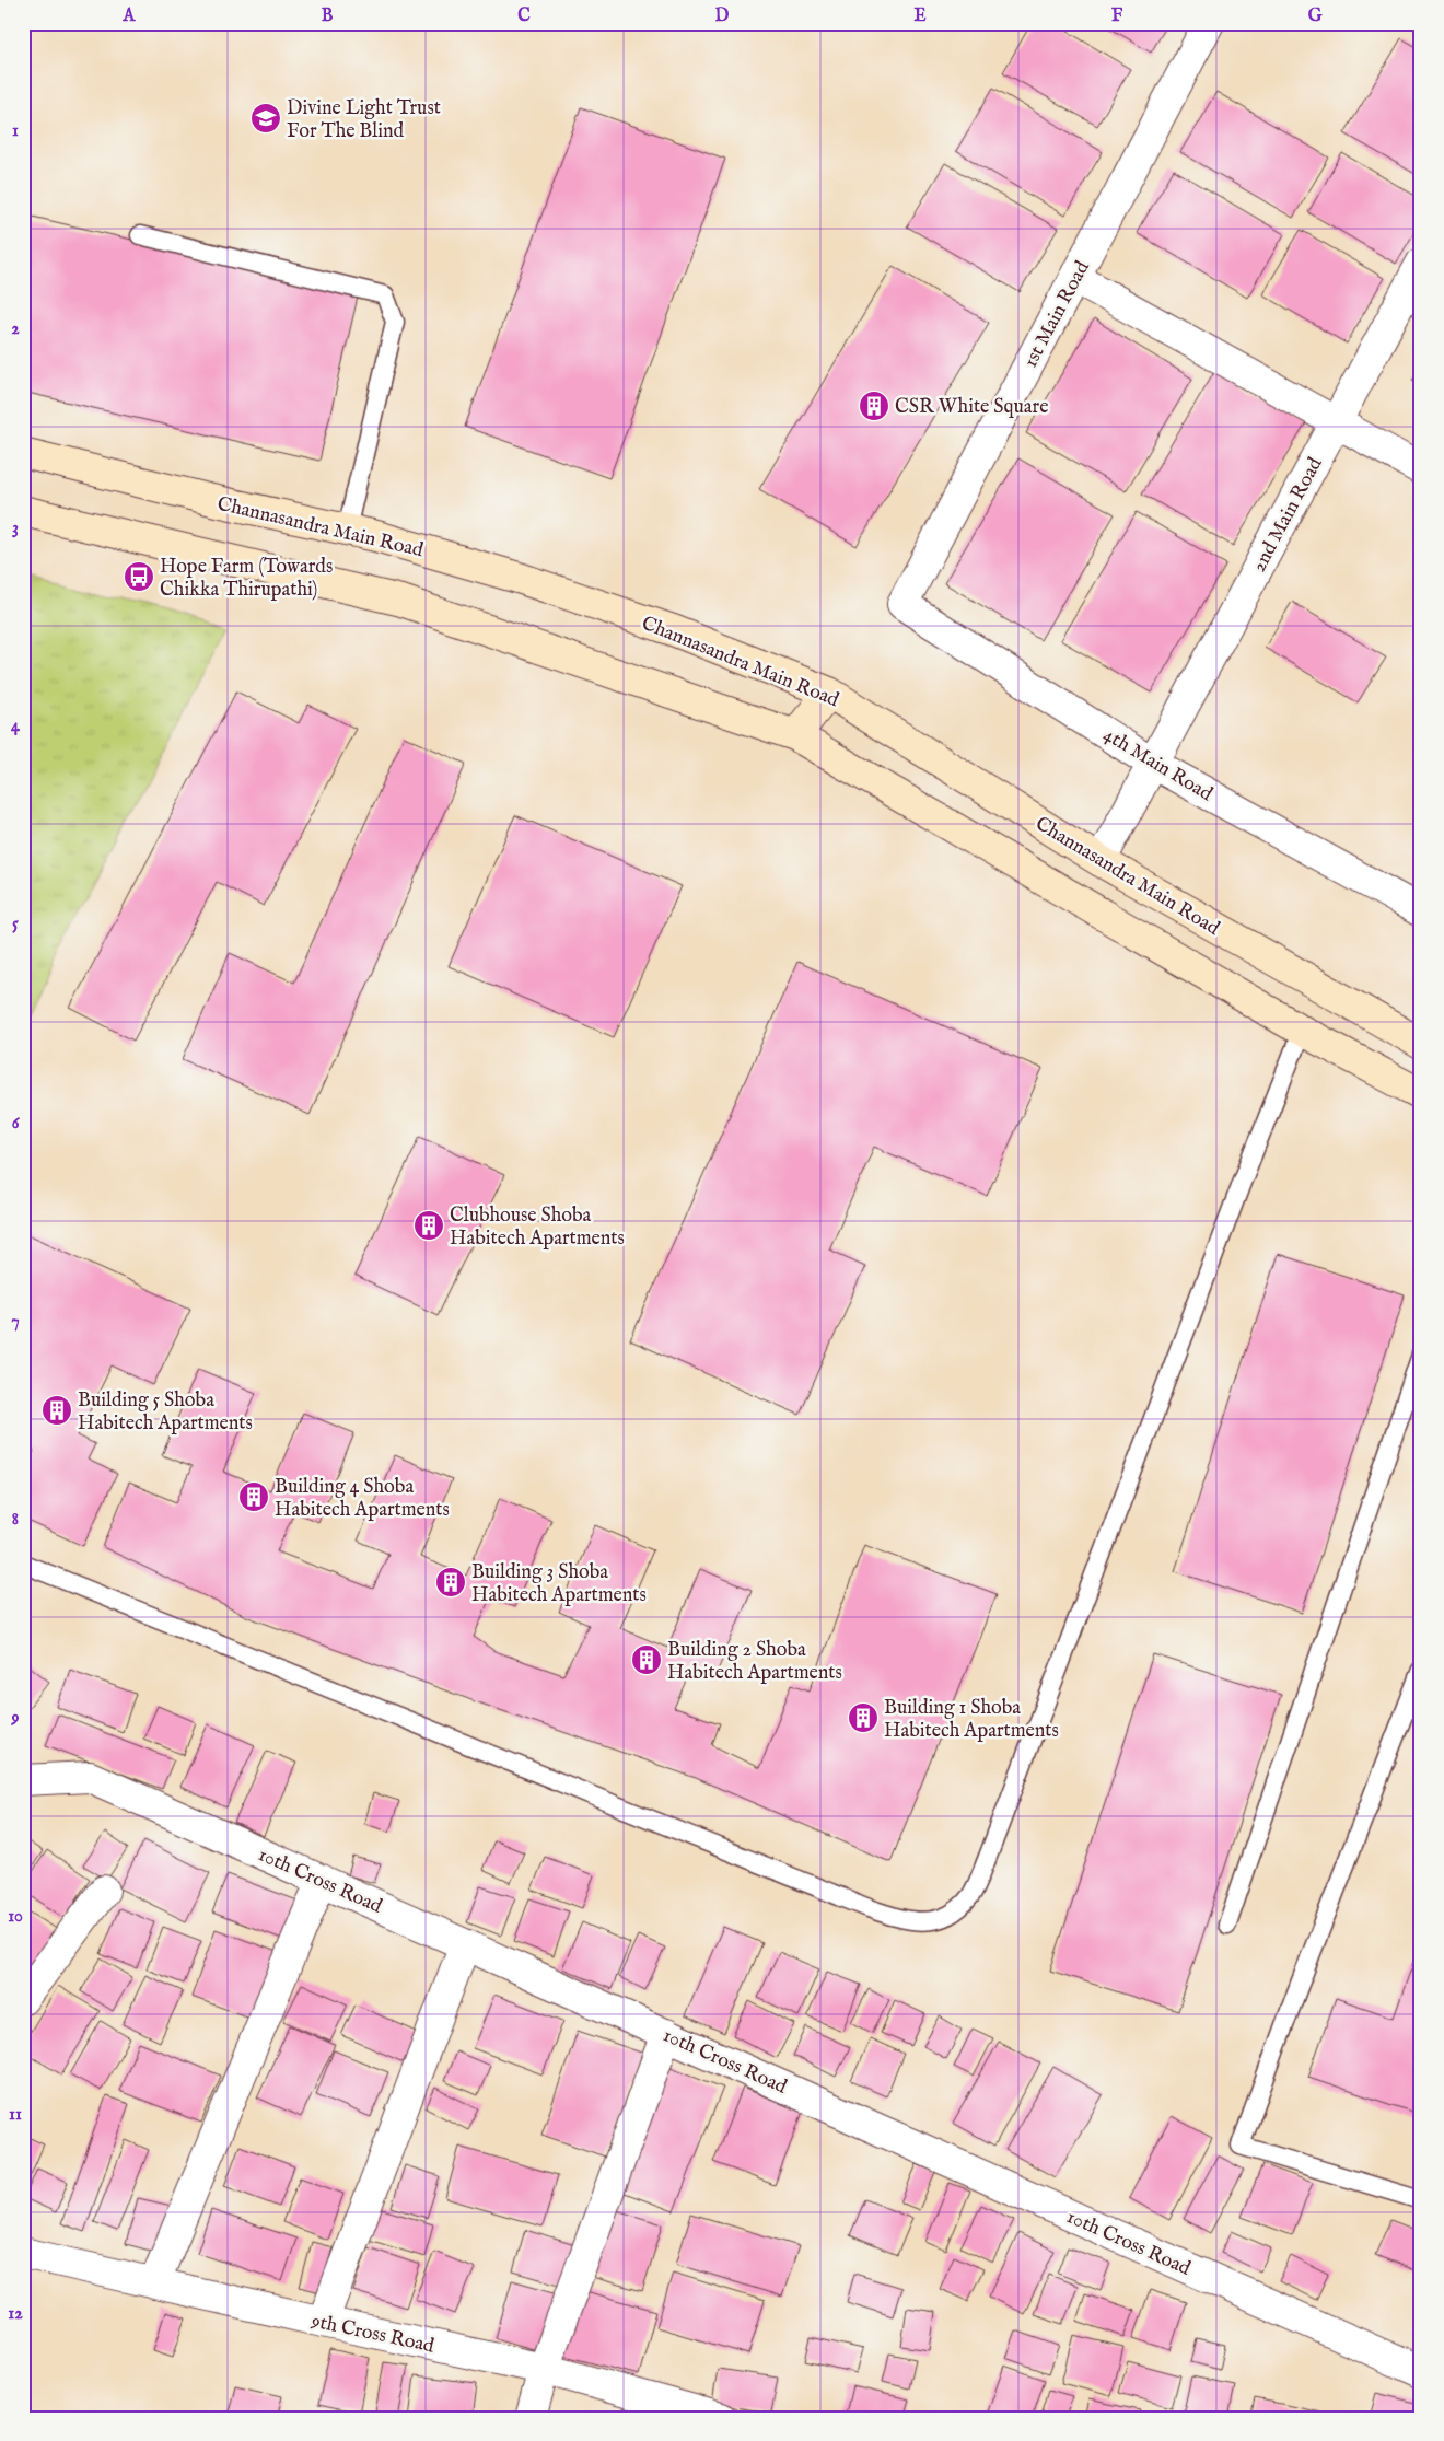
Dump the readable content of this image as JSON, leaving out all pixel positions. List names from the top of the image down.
{
  "streets": {
    "main road": ["Channasandra Main Road"],
    "street": [
      "1st Main Road",
      "2nd Main Road",
      "4th Main Road",
      "10th Cross Road",
      "9th Cross Road"
    ]
  },
  "crossings": [
    ["1st Main Road", "4th Main Road"],
    ["2nd Main Road", "Channasandra Main Road"],
    ["2nd Main Road", "4th Main Road"]
  ],
  "places": {
    "school or university": ["Divine Light Trust For The Blind"],
    "building": [
      "CSR White Square",
      "Clubhouse Shoba Habitech Apartments",
      "Building 5 Shoba Habitech Apartments",
      "Building 4 Shoba Habitech Apartments",
      "Building 3 Shoba Habitech Apartments",
      "Building 2 Shoba Habitech Apartments",
      "Building 1 Shoba Habitech Apartments"
    ],
    "bus stop": ["Hope Farm (Towards Chikka Thirupathi)"]
  },
  "grid": {
    "columns": [
      "A",
      "B",
      "C",
      "D",
      "E",
      "F",
      "G"
    ],
    "rows": [
      "1",
      "2",
      "3",
      "4",
      "5",
      "6",
      "7",
      "8",
      "9",
      "10",
      "11",
      "12"
    ]
  }
}
